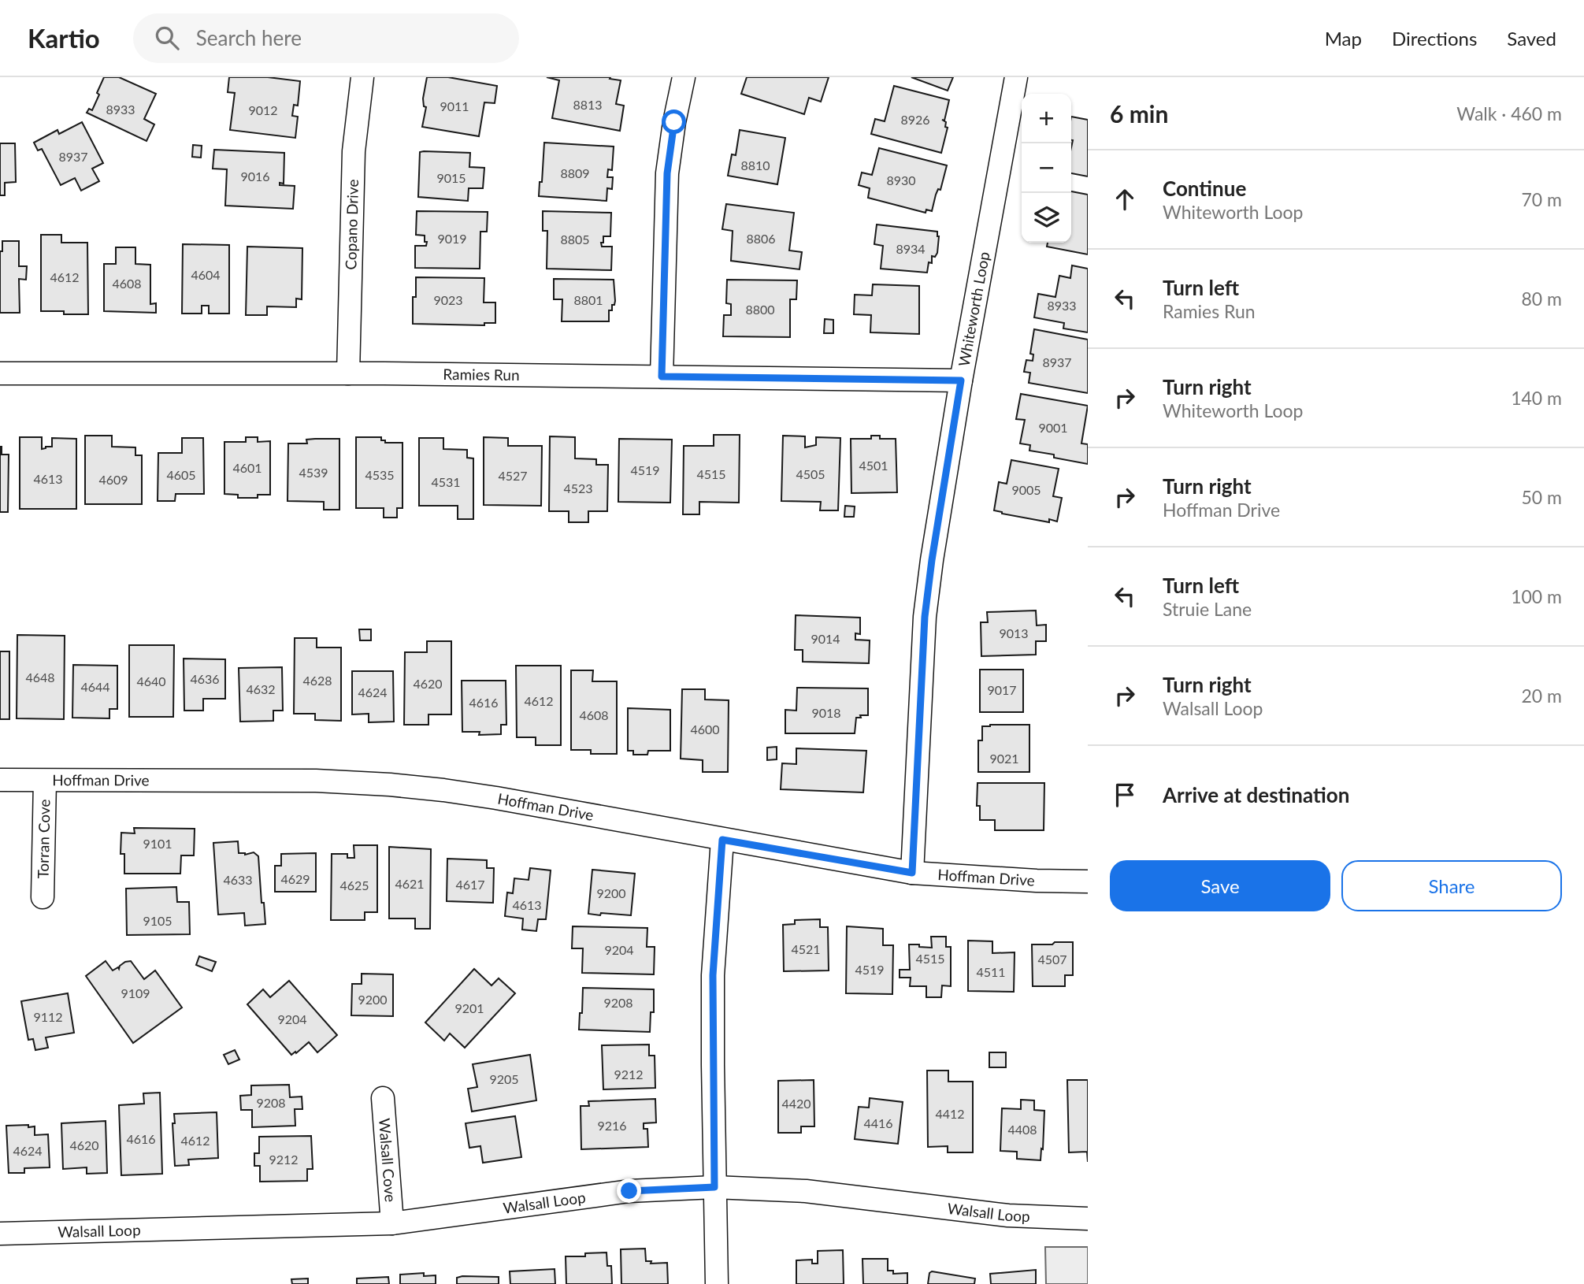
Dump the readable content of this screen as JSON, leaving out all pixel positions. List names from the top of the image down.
{
  "streets": {
    "street": [
      "Copano Drive",
      "Whiteworth Loop",
      "Ramies Run",
      "Hoffman Drive",
      "Torran Cove",
      "Walsall Cove",
      "Walsall Loop"
    ]
  },
  "crossings": [
    ["Copano Drive", "Ramies Run"],
    ["Whiteworth Loop", "Ramies Run"],
    ["Whiteworth Loop", "Hoffman Drive"],
    ["Hoffman Drive", "Torran Cove"],
    ["Walsall Cove", "Walsall Loop"]
  ],
  "house_numbers": [
    "8813",
    "9011",
    "8933",
    "9012",
    "8926",
    "8937",
    "8810",
    "8809",
    "9016",
    "9015",
    "8930",
    "9019",
    "8806",
    "8805",
    "8934",
    "4604",
    "4612",
    "4608",
    "9023",
    "8801",
    "8933",
    "8800",
    "8937",
    "9001",
    "4501",
    "4601",
    "4519",
    "4539",
    "4515",
    "4505",
    "4605",
    "4535",
    "4527",
    "4613",
    "4609",
    "4531",
    "4523",
    "9005",
    "9013",
    "9014",
    "4648",
    "4636",
    "4628",
    "4640",
    "4620",
    "4644",
    "4632",
    "9017",
    "4624",
    "4612",
    "4616",
    "9018",
    "4608",
    "4600",
    "9021",
    "9101",
    "4629",
    "4633",
    "4621",
    "4617",
    "4625",
    "9200",
    "4613",
    "9105",
    "4521",
    "9204",
    "4515",
    "4507",
    "4519",
    "4511",
    "9109",
    "9200",
    "9208",
    "9201",
    "9112",
    "9204",
    "9212",
    "9205",
    "9208",
    "4420",
    "4412",
    "4416",
    "9216",
    "4408",
    "4616",
    "4612",
    "4620",
    "4624",
    "9212"
  ],
  "page": {
    "header": "Kartio",
    "search": "Search here",
    "nav": ["Map", "Directions", "Saved"],
    "heading": ["6 min", "Walk · 460 m"],
    "map_buttons": ["+", "−"],
    "list": [
      ["Continue", "Whiteworth Loop", "70 m"],
      ["Turn left", "Ramies Run", "80 m"],
      ["Turn right", "Whiteworth Loop", "140 m"],
      ["Turn right", "Hoffman Drive", "50 m"],
      ["Turn left", "Struie Lane", "100 m"],
      ["Turn right", "Walsall Loop", "20 m"],
      "Arrive at destination"
    ],
    "buttons": ["Save", "Share"]
  }
}
